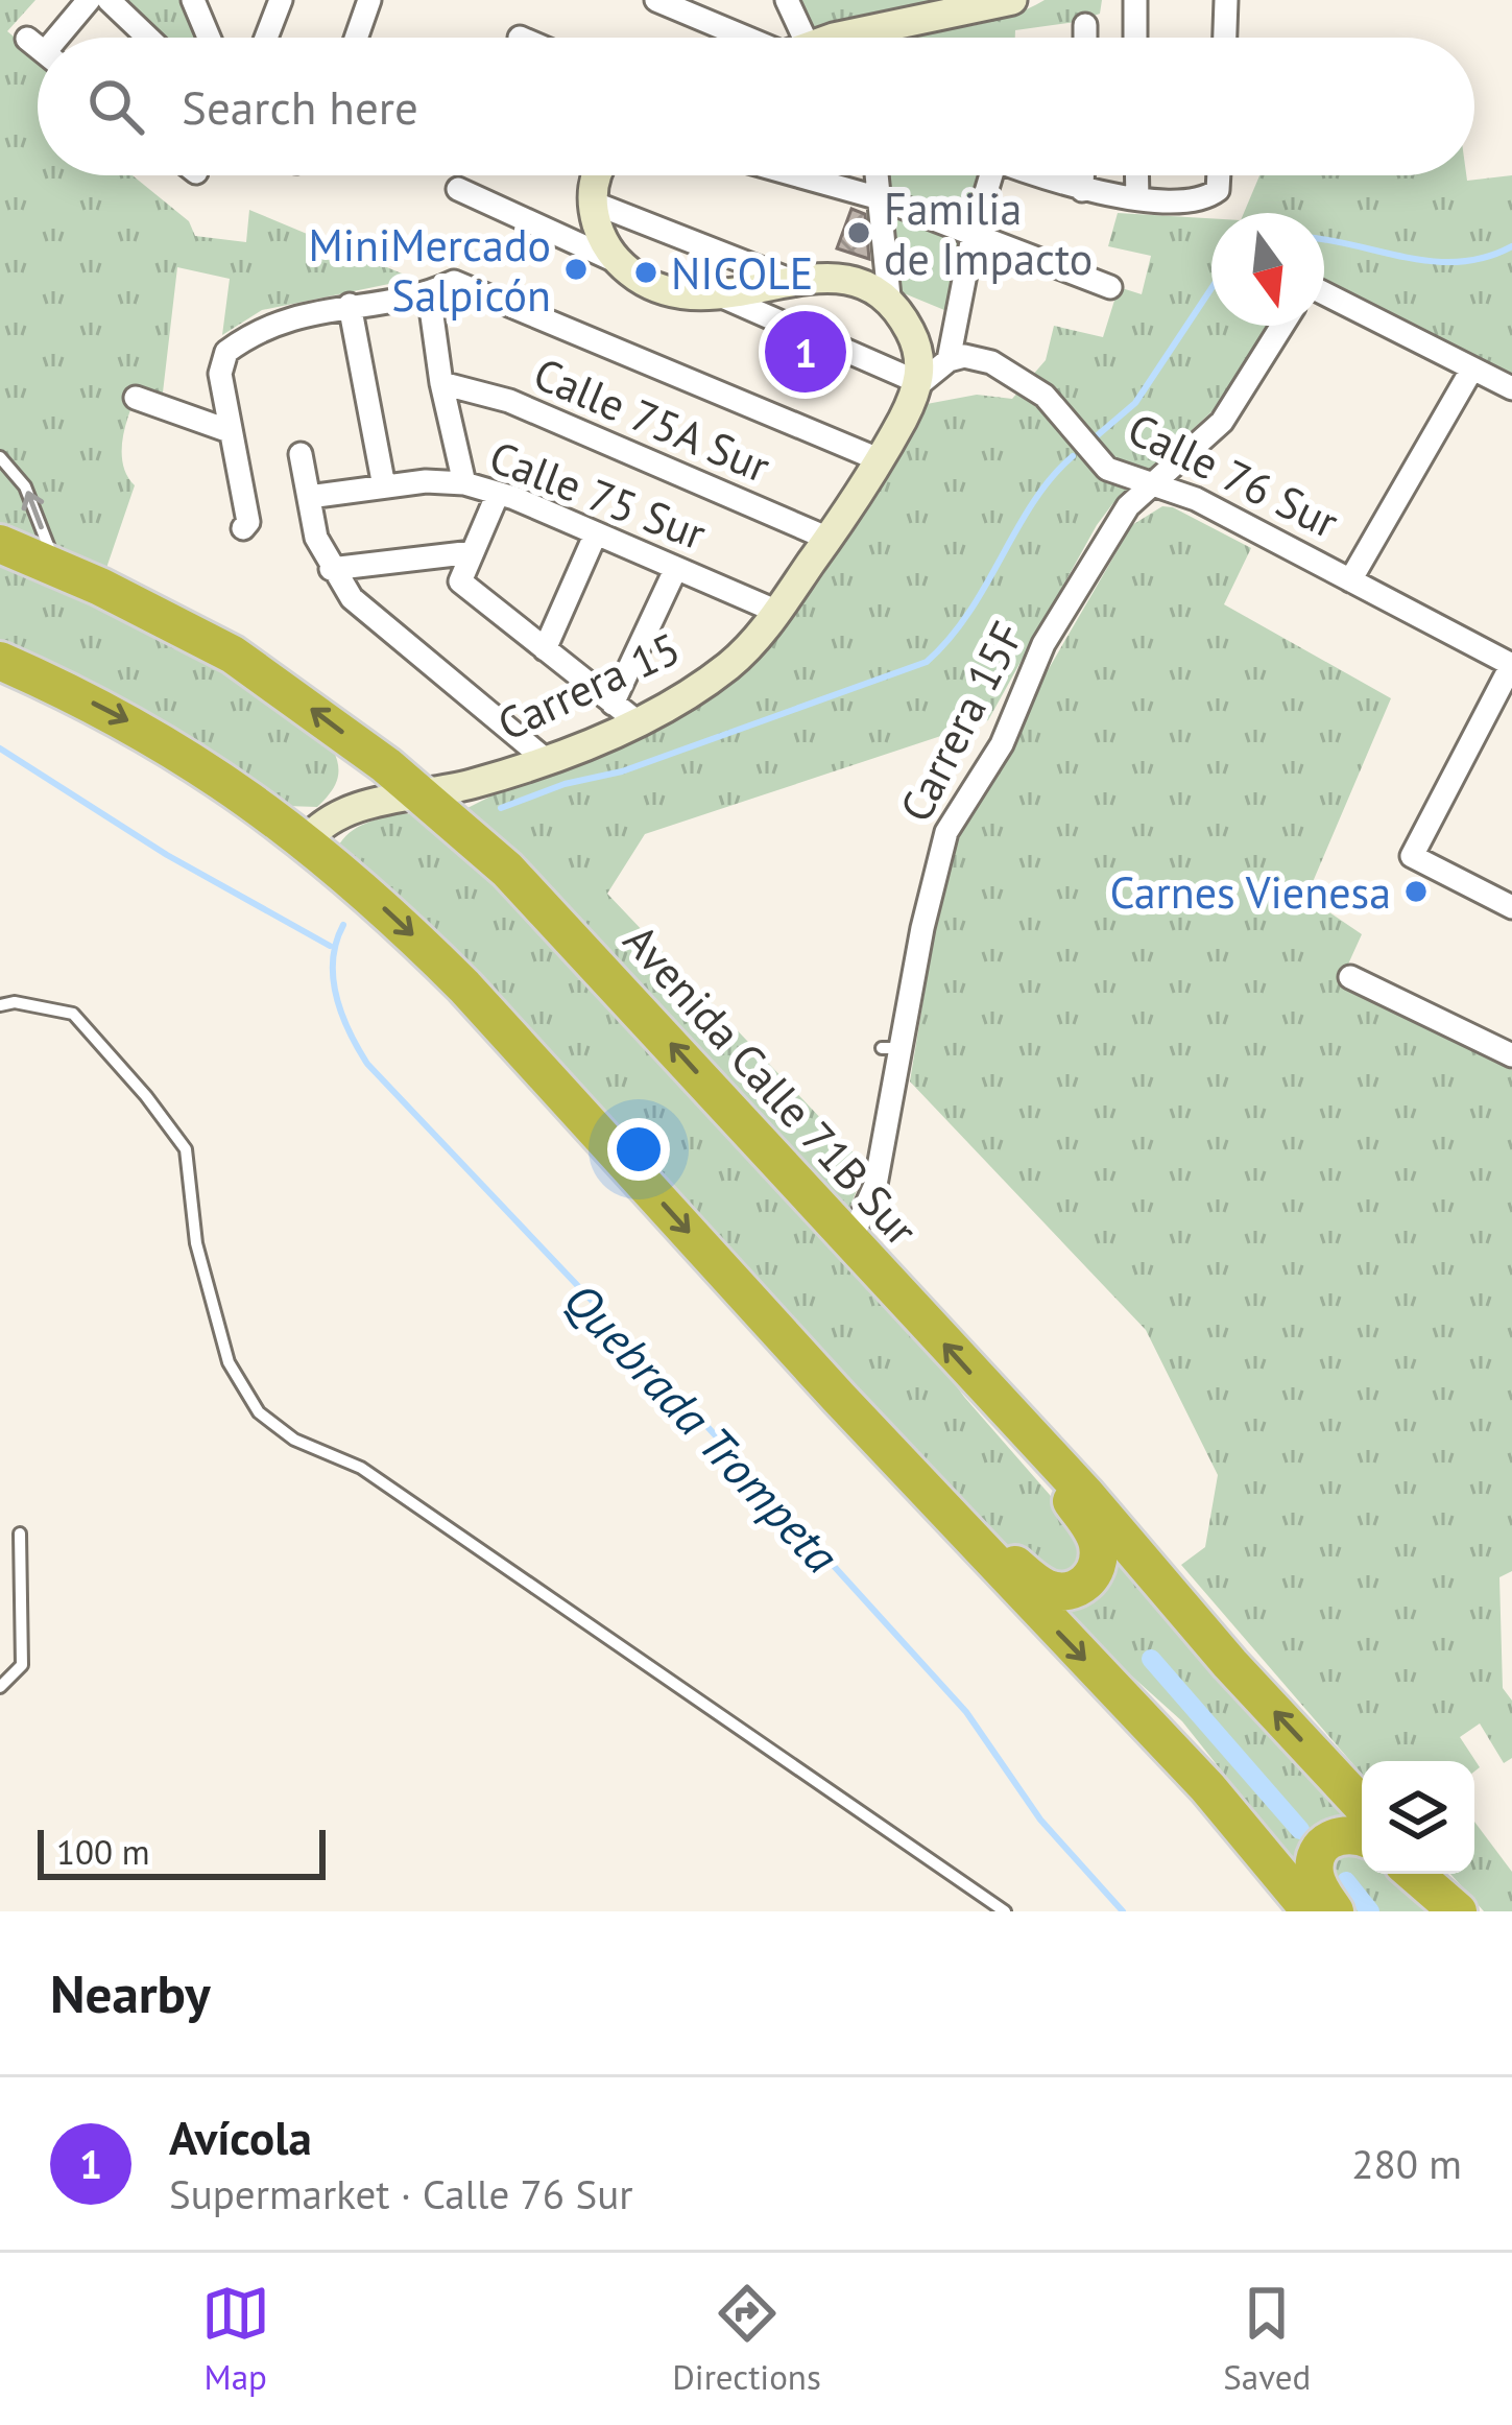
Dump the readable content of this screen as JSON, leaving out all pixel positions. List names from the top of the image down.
{
  "streets": {
    "highway": ["Avenida Calle 71B Sur"],
    "street": [
      "Calle 75A Sur",
      "Calle 76 Sur",
      "Calle 75 Sur",
      "Carrera 15",
      "Carrera 15F"
    ]
  },
  "crossings": [
    ["Calle 75A Sur", "Carrera 15"],
    ["Calle 76 Sur", "Carrera 15F"],
    ["Calle 75 Sur", "Carrera 15"],
    ["Carrera 15", "Avenida Calle 71B Sur"],
    ["Carrera 15F", "Avenida Calle 71B Sur"]
  ],
  "water": ["Quebrada Trompeta"],
  "places": [
    "Familia de Impacto",
    "MiniMercado Salpicón",
    "NICOLE",
    "Carnes Vienesa"
  ],
  "scale_bar": "100 m",
  "north": "bottom",
  "page": {
    "search": "Search here",
    "pins": "1",
    "scale": "100 m",
    "heading": "Nearby",
    "list": [
      {
        "mark": "1",
        "name": "Avícola",
        "note": "Supermarket · Calle 76 Sur",
        "value": "280 m"
      }
    ],
    "nav": ["Map", "Directions", "Saved"]
  }
}
